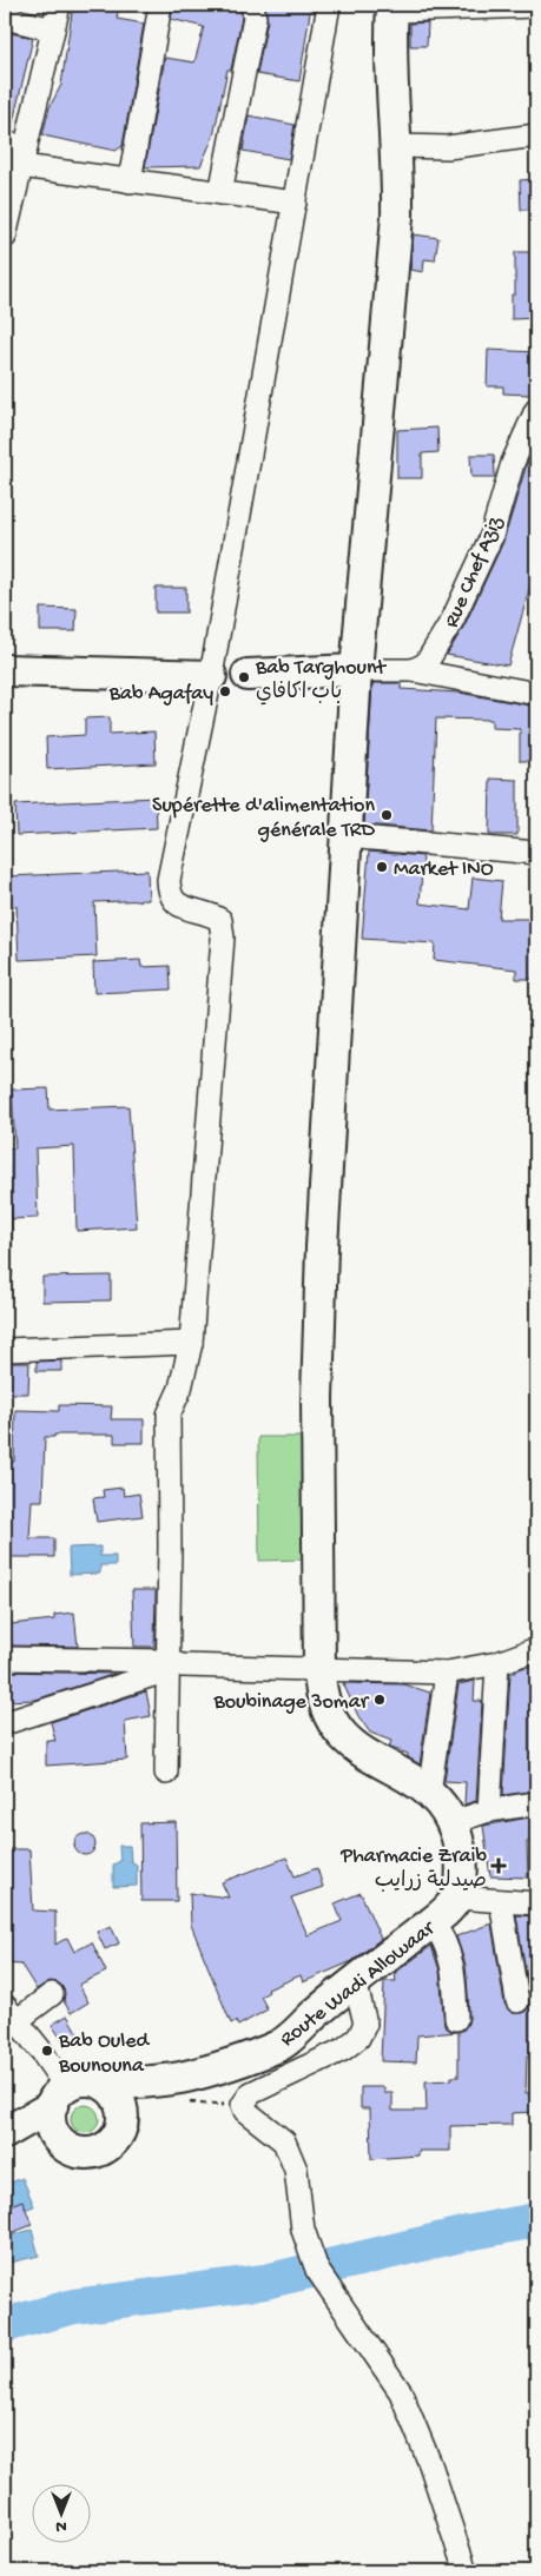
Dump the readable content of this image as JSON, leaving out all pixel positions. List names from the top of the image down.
{
  "streets": {
    "street": ["Rue Chef Aziz", "Route Wadi Allowaar"]
  },
  "places": {
    "other": [
      "Bab Targhount باب اكافاي",
      "Bab Agafay",
      "Supérette d'alimentation générale TRD",
      "Market INO",
      "Boubinage 3omar",
      "Bab Ouled Bounouna"
    ],
    "health": ["Pharmacie Zraib صيدلية زرايب"]
  },
  "north": "bottom"
}
